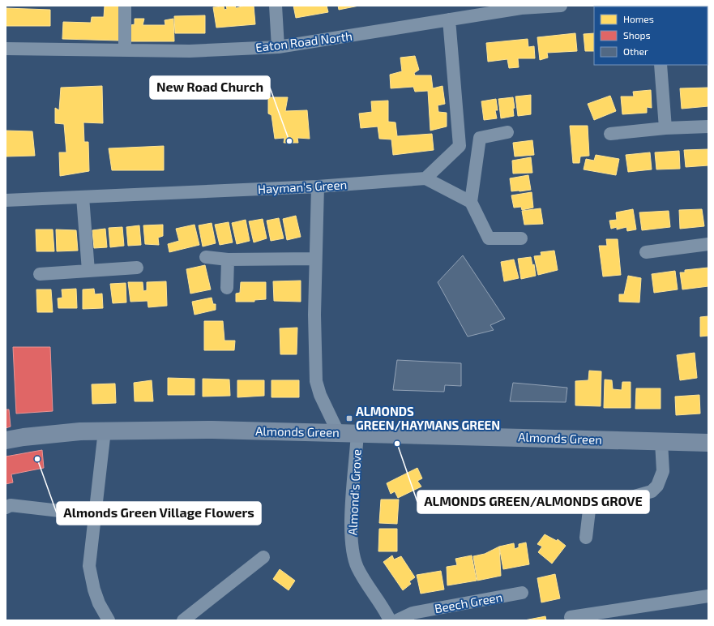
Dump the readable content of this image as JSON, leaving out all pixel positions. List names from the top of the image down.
{
  "streets": {
    "street": [
      "Eaton Road North",
      "Hayman's Green",
      "Almonds Green",
      "Almond's Grove",
      "Beech Green"
    ]
  },
  "crossings": [
    ["Almonds Green", "Almond's Grove"]
  ],
  "places": {
    "other": ["New Road Church", "ALMONDS GREEN/ALMONDS GROVE", "Almonds Green Village Flowers"],
    "transit": ["ALMONDS GREEN/HAYMANS GREEN"]
  },
  "legend": ["Homes", "Shops", "Other"]
}
